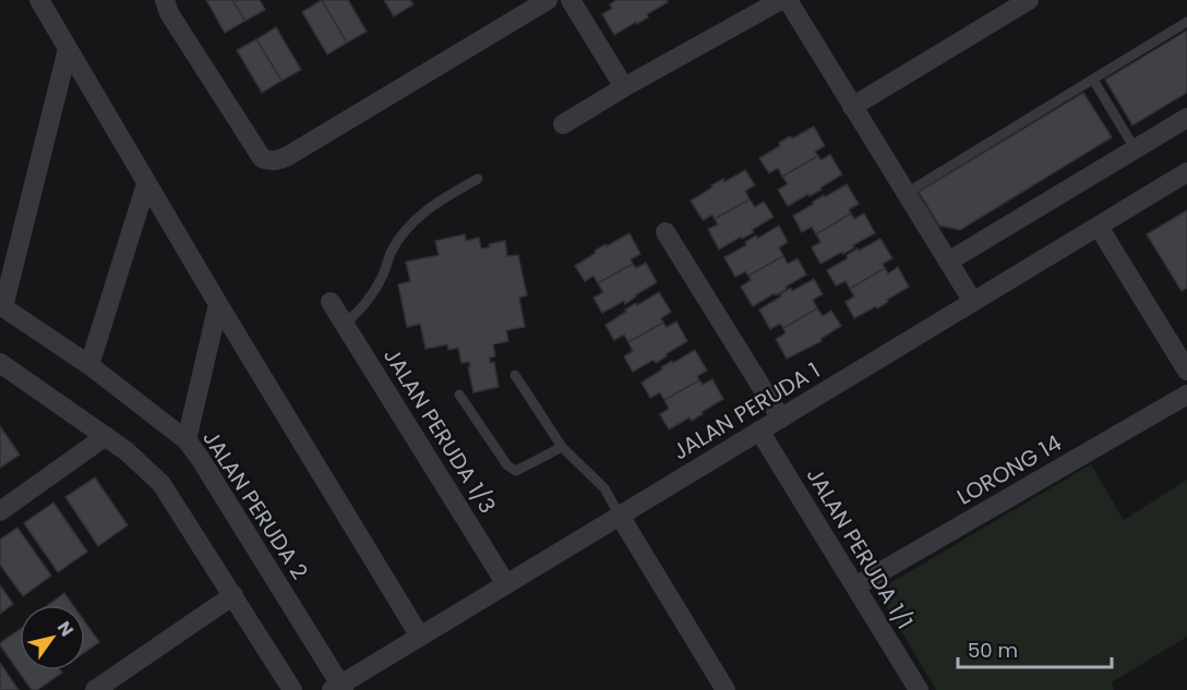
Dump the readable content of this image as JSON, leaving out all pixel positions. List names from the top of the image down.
{
  "streets": {
    "street": [
      "JALAN PERUDA 1",
      "JALAN PERUDA 1/3",
      "LORONG 14",
      "JALAN PERUDA 2",
      "JALAN PERUDA 1/1"
    ]
  },
  "crossings": [
    ["JALAN PERUDA 1", "JALAN PERUDA 1/3"],
    ["JALAN PERUDA 1", "JALAN PERUDA 2"],
    ["JALAN PERUDA 1", "JALAN PERUDA 1/1"],
    ["LORONG 14", "JALAN PERUDA 1/1"]
  ],
  "scale_bar": "50 m",
  "north": "top right"
}
